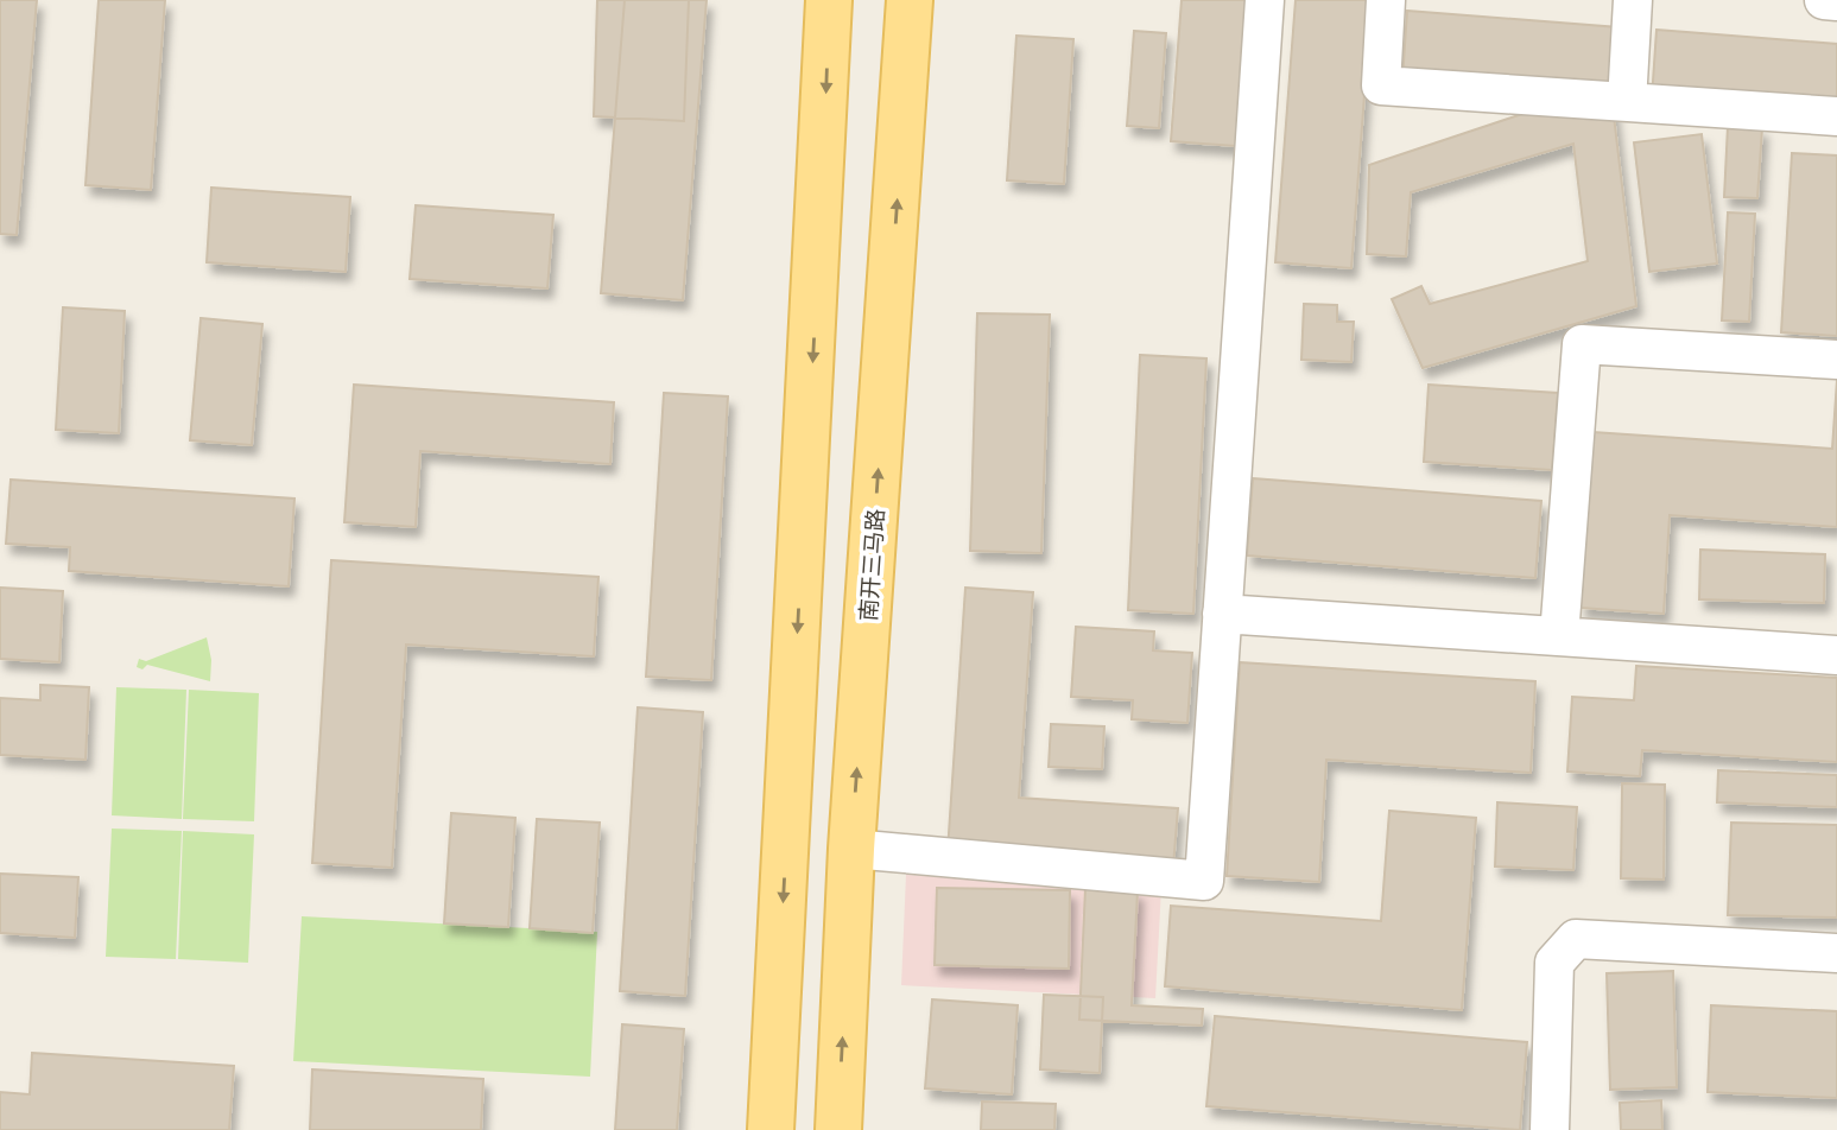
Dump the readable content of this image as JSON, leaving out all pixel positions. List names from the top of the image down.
{
  "streets": {
    "main road": ["南开三马路"]
  }
}
